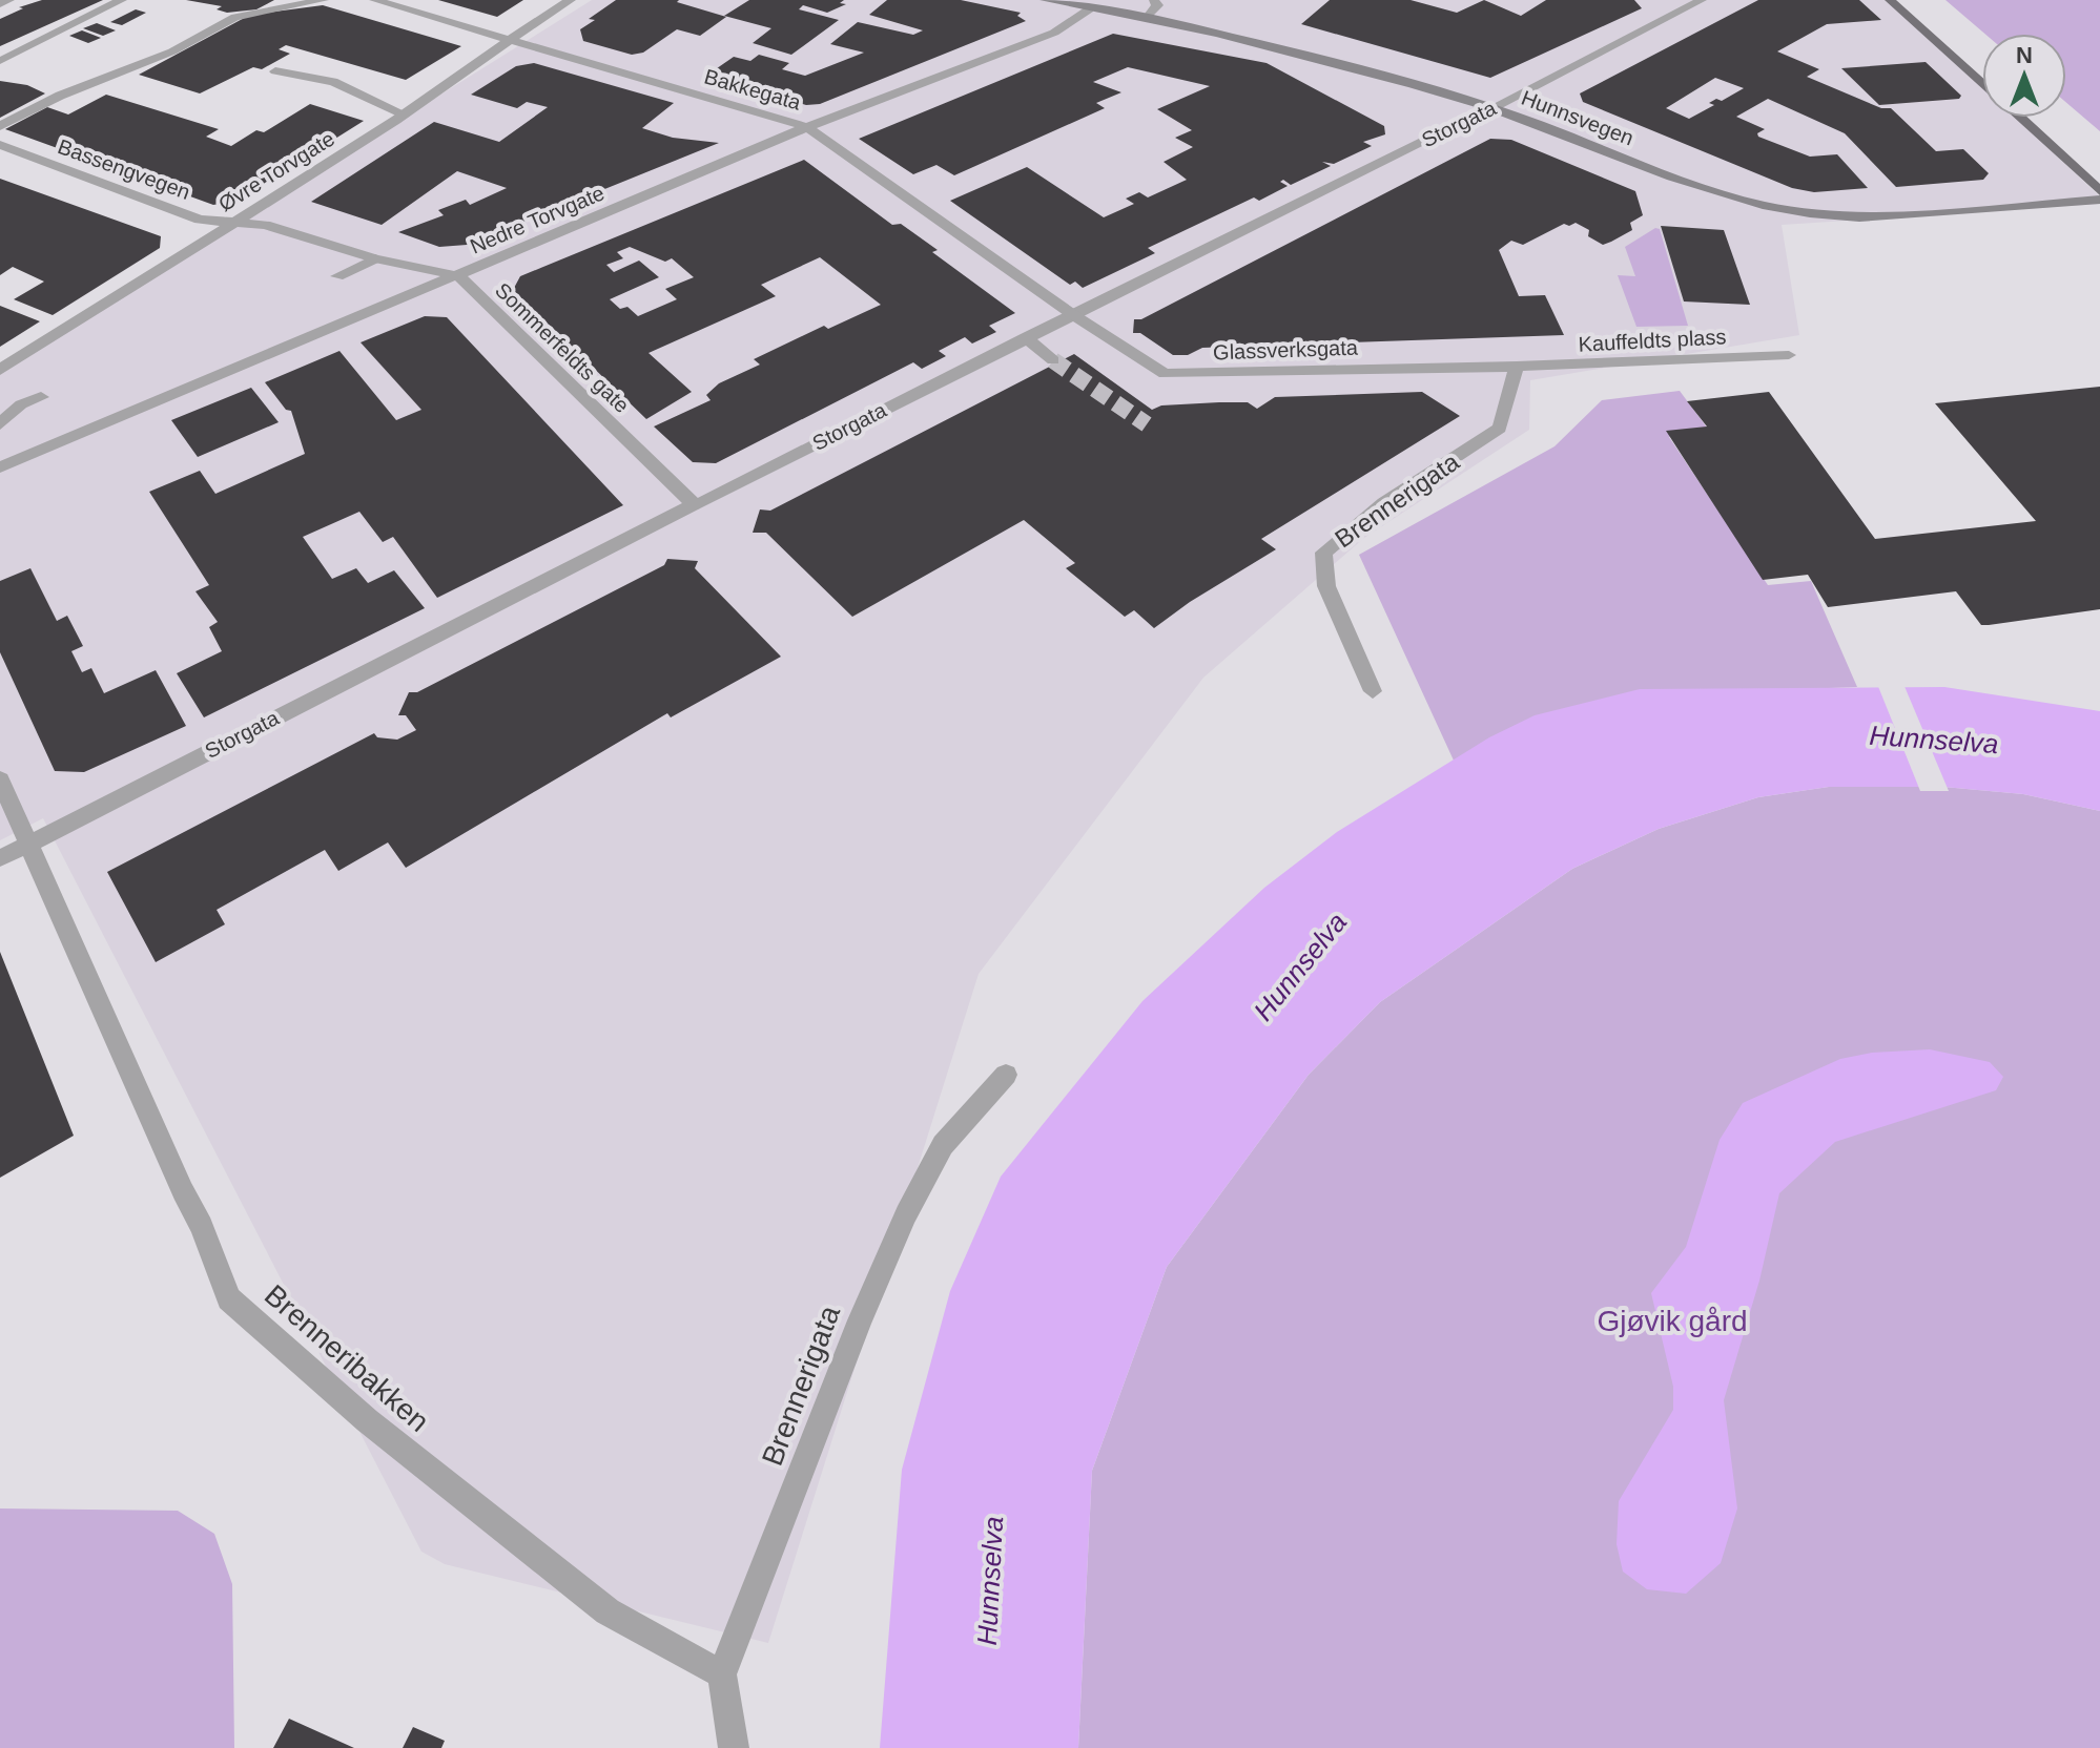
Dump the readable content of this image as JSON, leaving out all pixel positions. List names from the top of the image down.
{
  "streets": {
    "main road": ["Hunnsvegen"],
    "street": [
      "Bakkegata",
      "Storgata",
      "Bassengvegen",
      "Øvre Torvgate",
      "Nedre Torvgate",
      "Kauffeldts plass",
      "Sommerfeldts gate",
      "Glassverksgata",
      "Brennerigata",
      "Brenneribakken"
    ]
  },
  "crossings": [
    ["Bakkegata", "Storgata"],
    ["Bakkegata", "Øvre Torvgate"],
    ["Bakkegata", "Nedre Torvgate"],
    ["Bakkegata", "Glassverksgata"],
    ["Hunnsvegen", "Storgata"],
    ["Hunnsvegen", "Nedre Torvgate"],
    ["Storgata", "Sommerfeldts gate"],
    ["Storgata", "Glassverksgata"],
    ["Storgata", "Brenneribakken"],
    ["Bassengvegen", "Øvre Torvgate"],
    ["Bassengvegen", "Sommerfeldts gate"],
    ["Øvre Torvgate", "Sommerfeldts gate"],
    ["Nedre Torvgate", "Sommerfeldts gate"],
    ["Kauffeldts plass", "Glassverksgata"],
    ["Kauffeldts plass", "Brennerigata"],
    ["Glassverksgata", "Brennerigata"],
    ["Brennerigata", "Brenneribakken"]
  ],
  "water": ["Hunnselva"],
  "parks": ["Gjøvik gård"],
  "north": "top"
}
